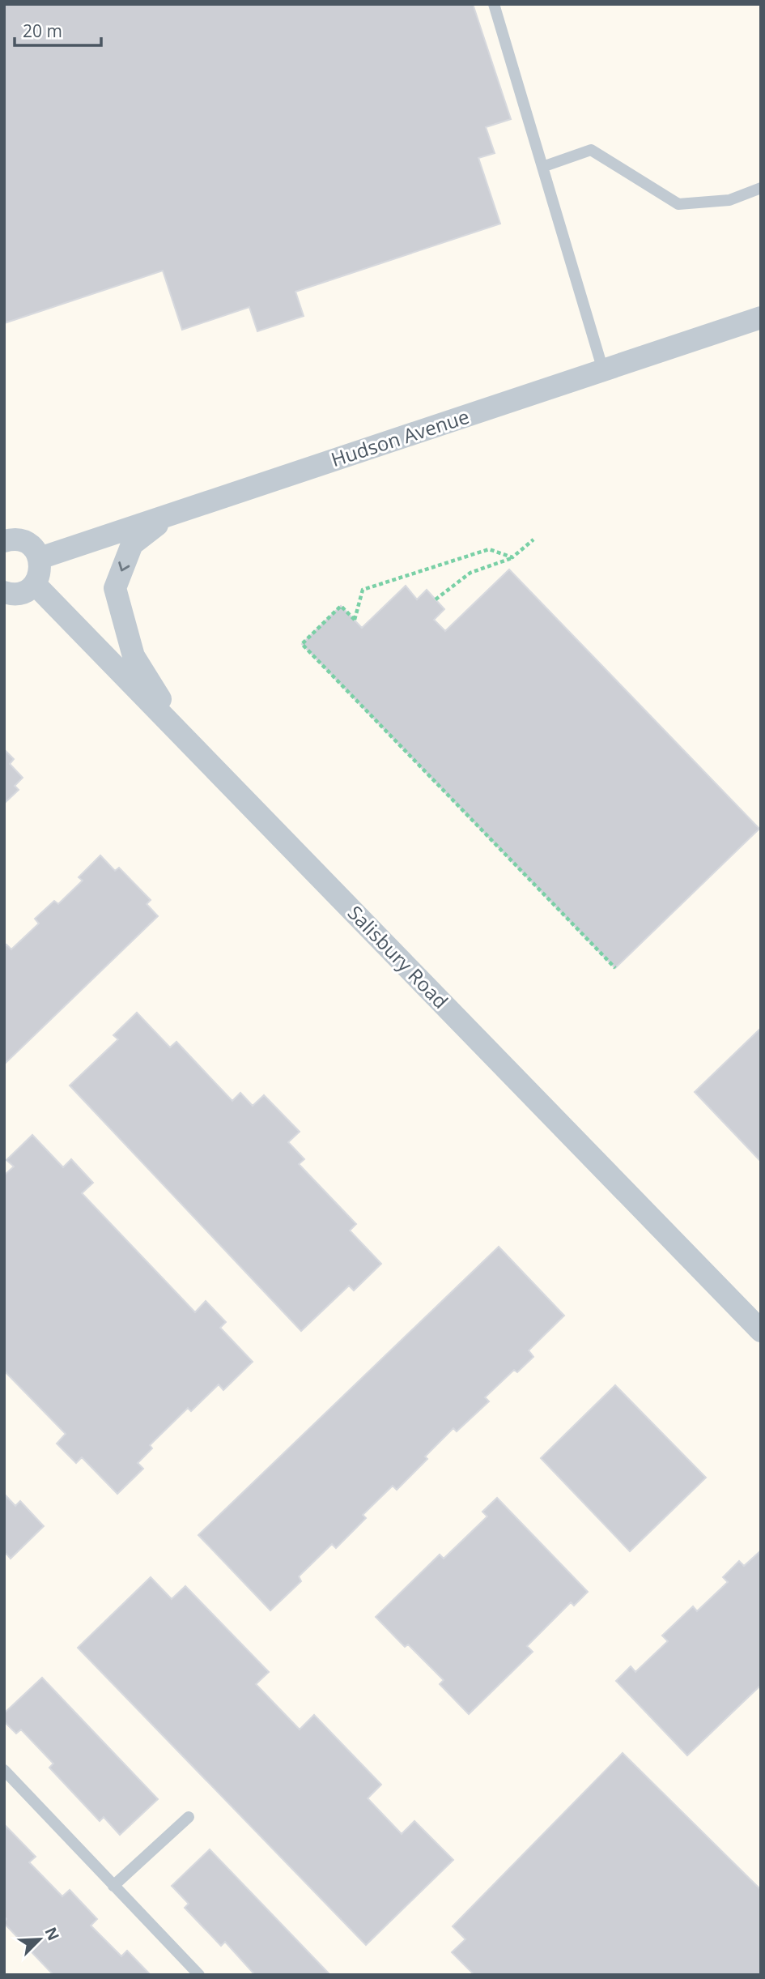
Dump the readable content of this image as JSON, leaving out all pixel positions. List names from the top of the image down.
{
  "streets": {
    "street": ["Hudson Avenue", "Salisbury Road"]
  },
  "scale_bar": "20 m",
  "north": "top right"
}
